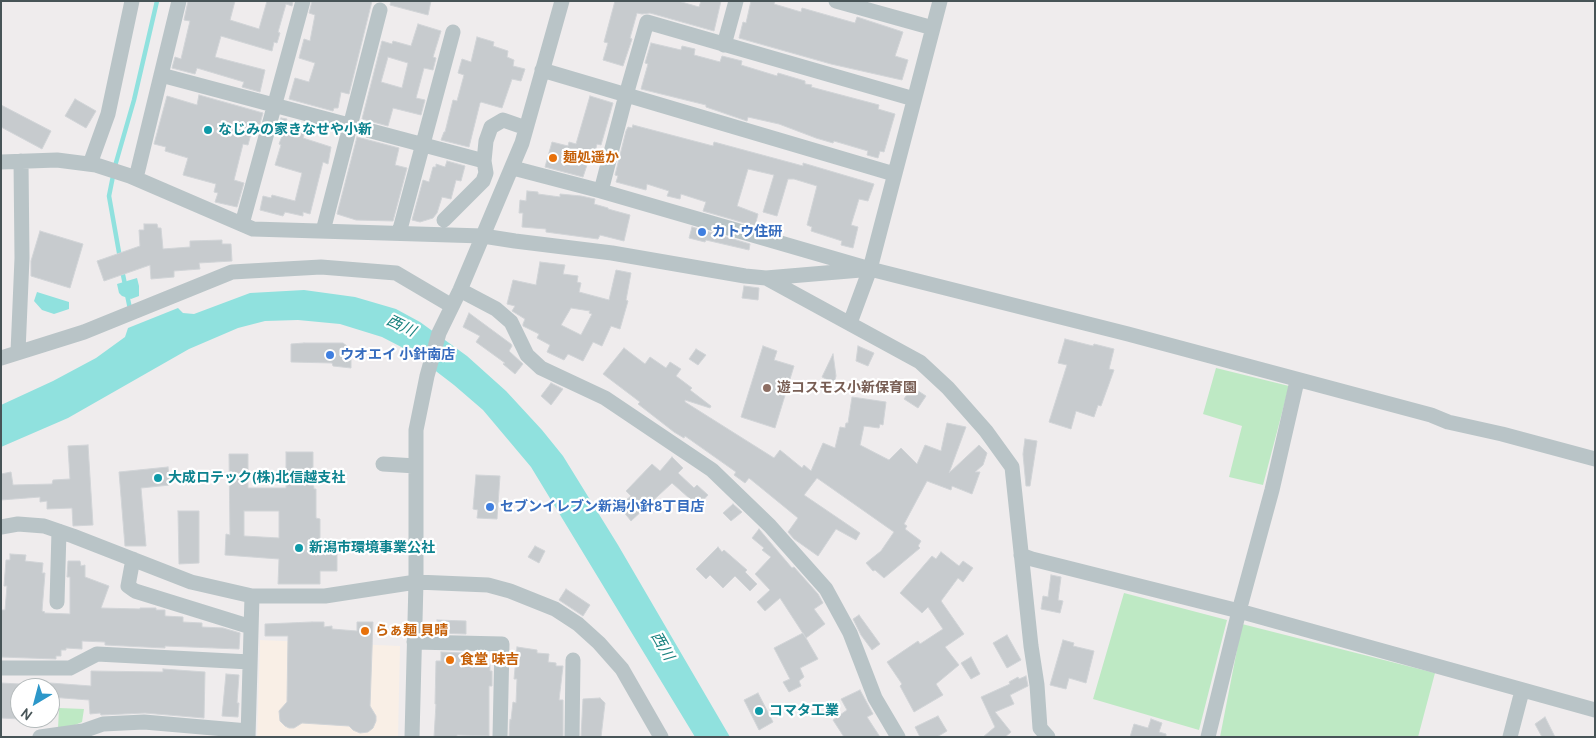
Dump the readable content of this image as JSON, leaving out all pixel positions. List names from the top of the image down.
{
  "water": ["西川"],
  "places": [
    "なじみの家きなせや小新",
    "麺処遥か",
    "カトウ住研",
    "ウオエイ 小針南店",
    "遊コスモス小新保育園",
    "大成ロテック(株)北信越支社",
    "セブンイレブン新潟小針8丁目店",
    "新潟市環境事業公社",
    "らぁ麺 貝晴",
    "食堂 味吉",
    "コマタ工業"
  ],
  "north": "bottom left"
}
